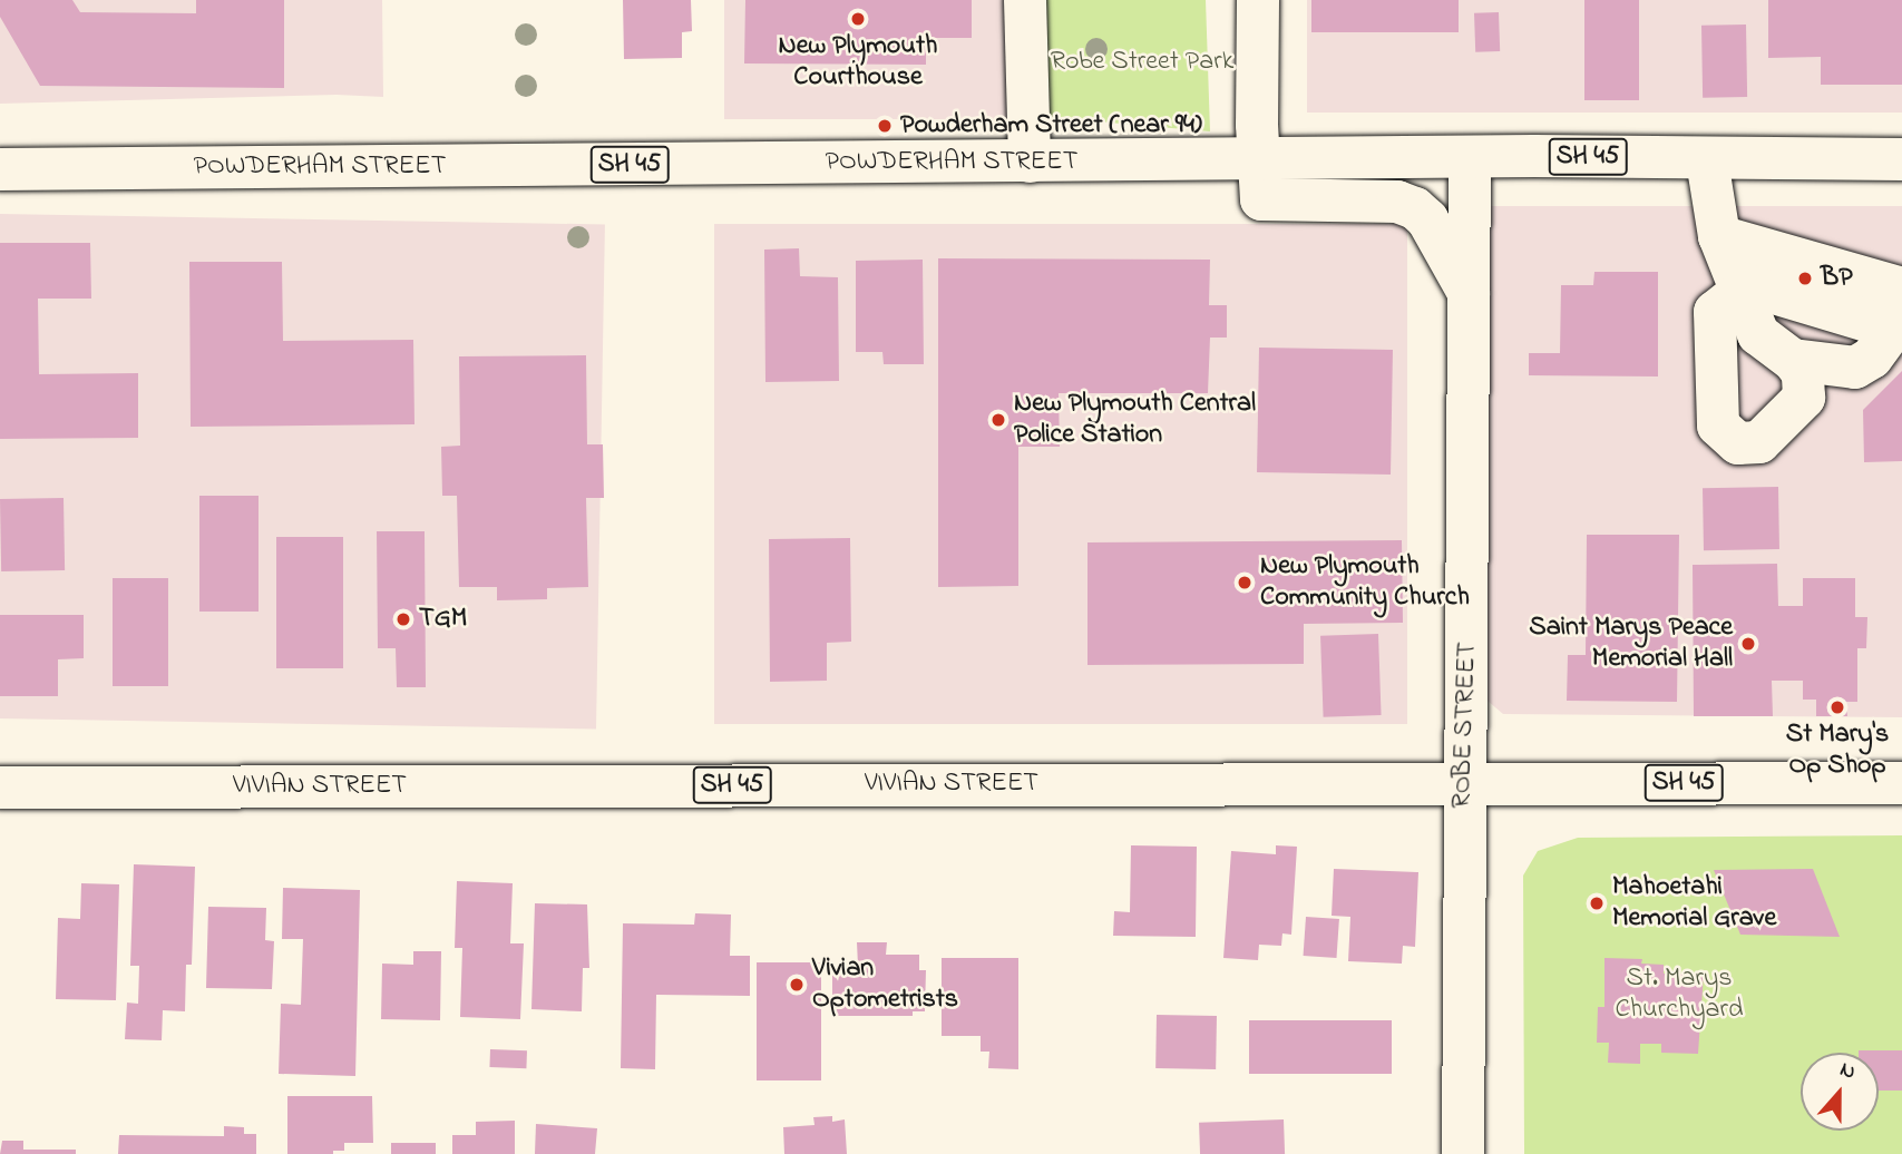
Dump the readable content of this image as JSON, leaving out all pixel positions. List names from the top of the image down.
{
  "streets": {
    "main road": [
      "SH 45",
      "POWDERHAM STREET",
      "ROBE STREET",
      "VIVIAN STREET"
    ]
  },
  "crossings": [
    ["POWDERHAM STREET", "ROBE STREET"],
    ["ROBE STREET", "VIVIAN STREET"]
  ],
  "parks": ["Robe Street Park", "St. Marys Churchyard"],
  "places": [
    "New Plymouth Courthouse",
    "Powderham Street (near 94)",
    "BP",
    "New Plymouth Central Police Station",
    "New Plymouth Community Church",
    "TGM",
    "Saint Marys Peace Memorial Hall",
    "St Mary's Op Shop",
    "Mahoetahi Memorial Grave",
    "Vivian Optometrists"
  ],
  "north": "top"
}
